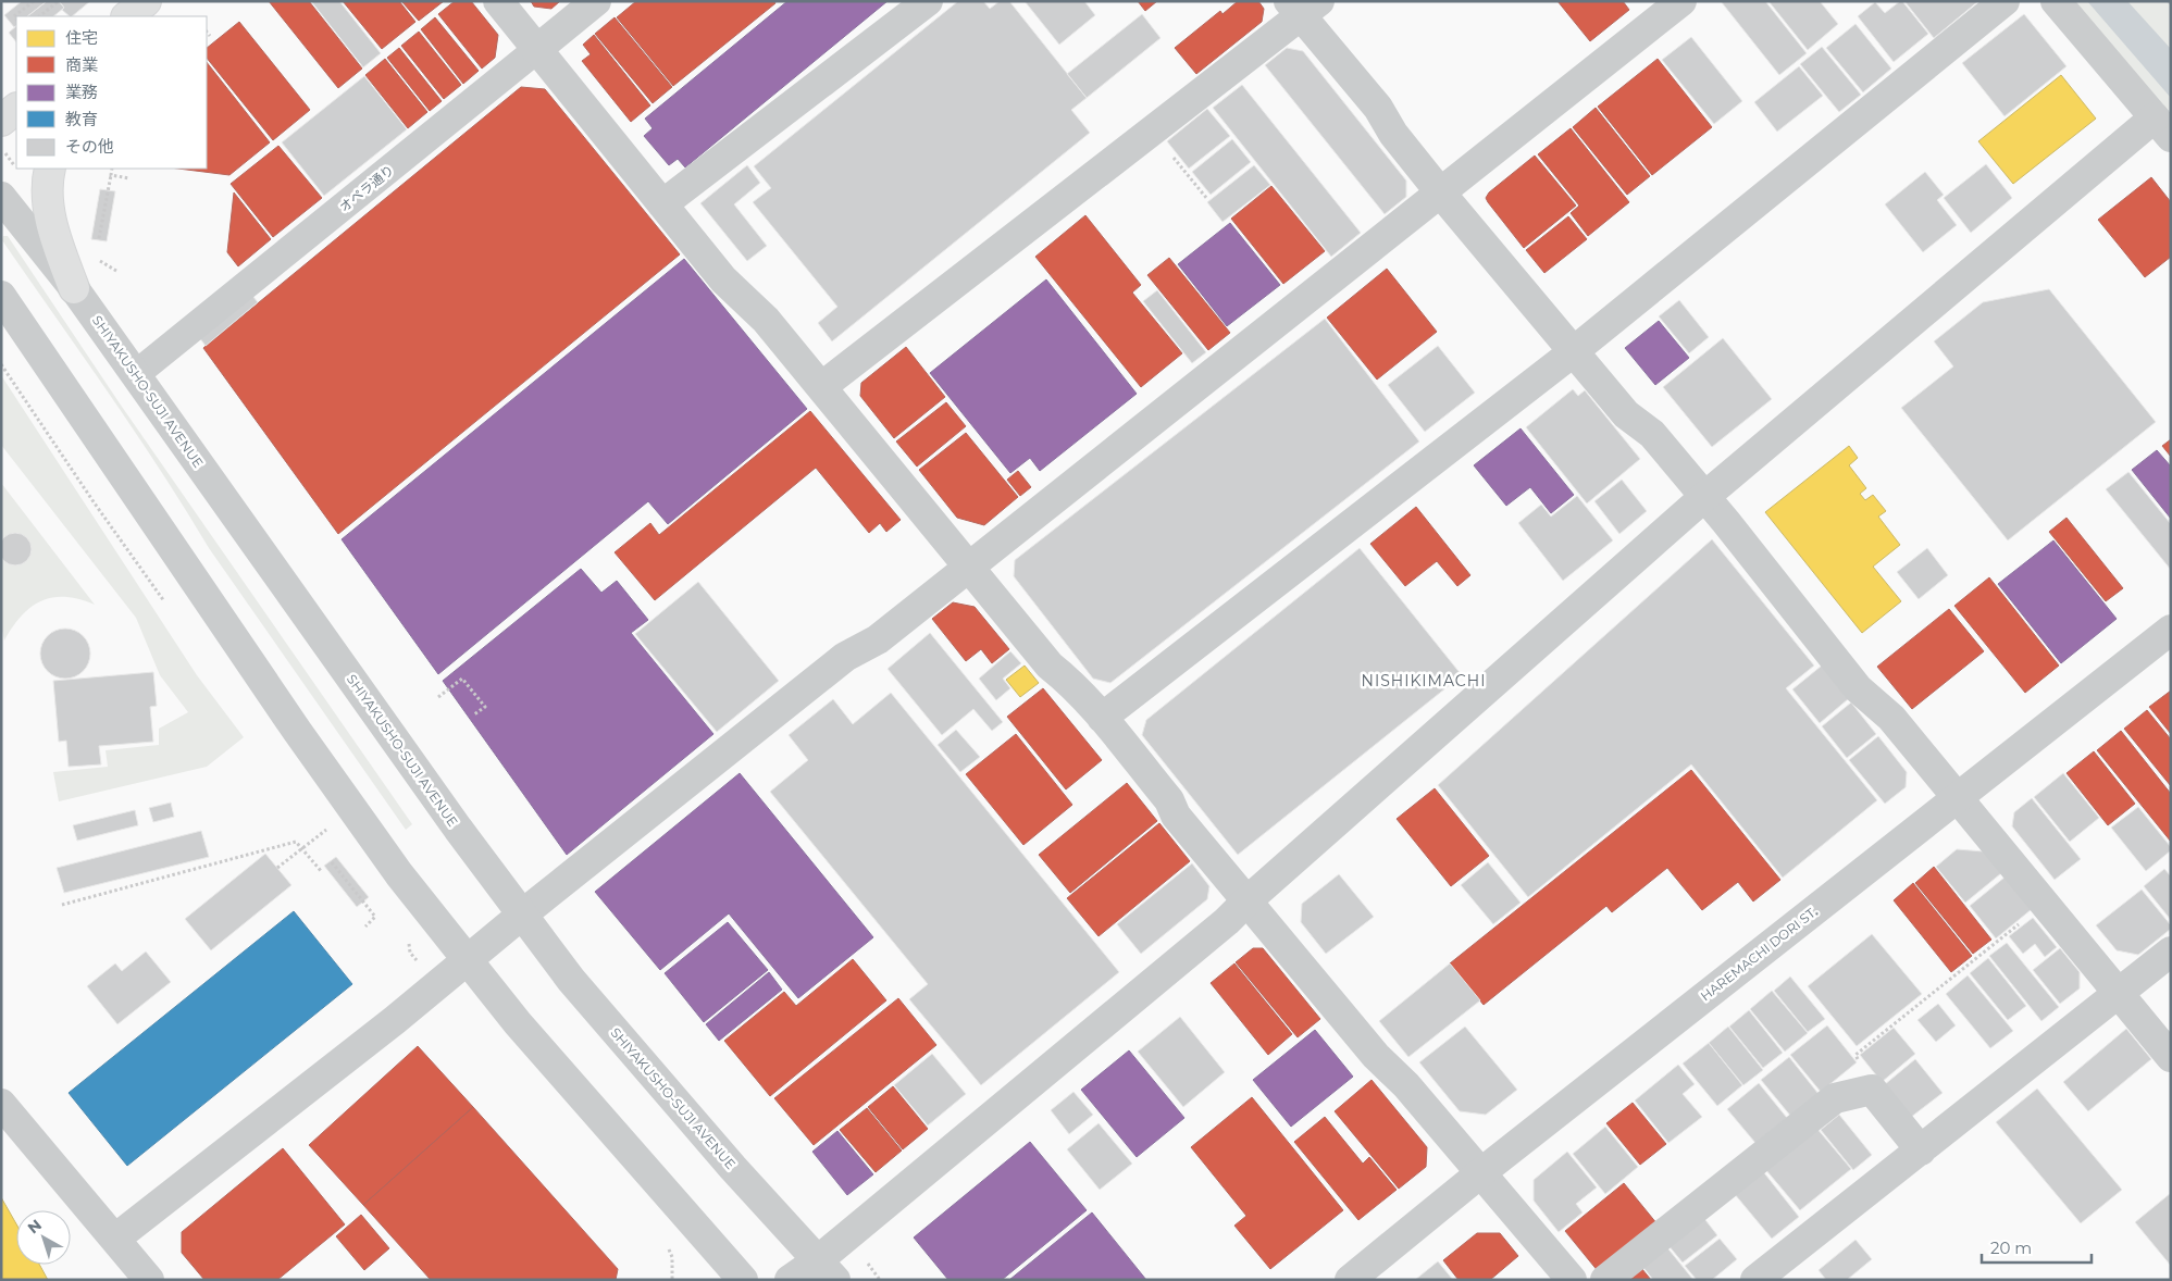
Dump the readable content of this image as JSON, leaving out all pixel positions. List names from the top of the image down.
{
  "streets": {
    "street": ["オペラ通り", "SHIYAKUSHO-SUJI AVENUE", "HAREMACHI DORI ST."]
  },
  "crossings": [
    ["オペラ通り", "SHIYAKUSHO-SUJI AVENUE"]
  ],
  "districts": ["NISHIKIMACHI"],
  "legend": [
    "住宅",
    "商業",
    "業務",
    "教育",
    "その他"
  ],
  "scale_bar": "20 m",
  "north": "top left"
}
